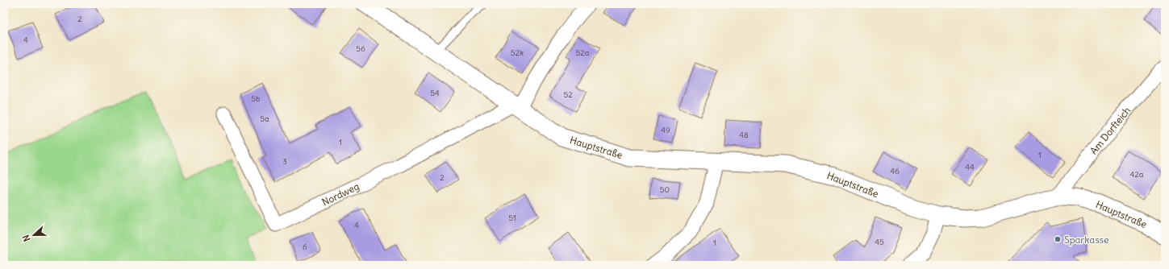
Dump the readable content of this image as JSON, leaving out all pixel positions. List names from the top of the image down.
{
  "streets": {
    "street": ["Am Dorfteich", "Hauptstraße", "Nordweg"]
  },
  "crossings": [
    ["Am Dorfteich", "Hauptstraße"],
    ["Hauptstraße", "Nordweg"]
  ],
  "places": ["Sparkasse"],
  "house_numbers": [
    "2",
    "4",
    "56",
    "52k",
    "52a",
    "54",
    "52",
    "5b",
    "5a",
    "49",
    "48",
    "1",
    "1",
    "3",
    "44",
    "46",
    "42a",
    "2",
    "50",
    "51",
    "4",
    "45",
    "1",
    "6"
  ],
  "north": "left"
}
